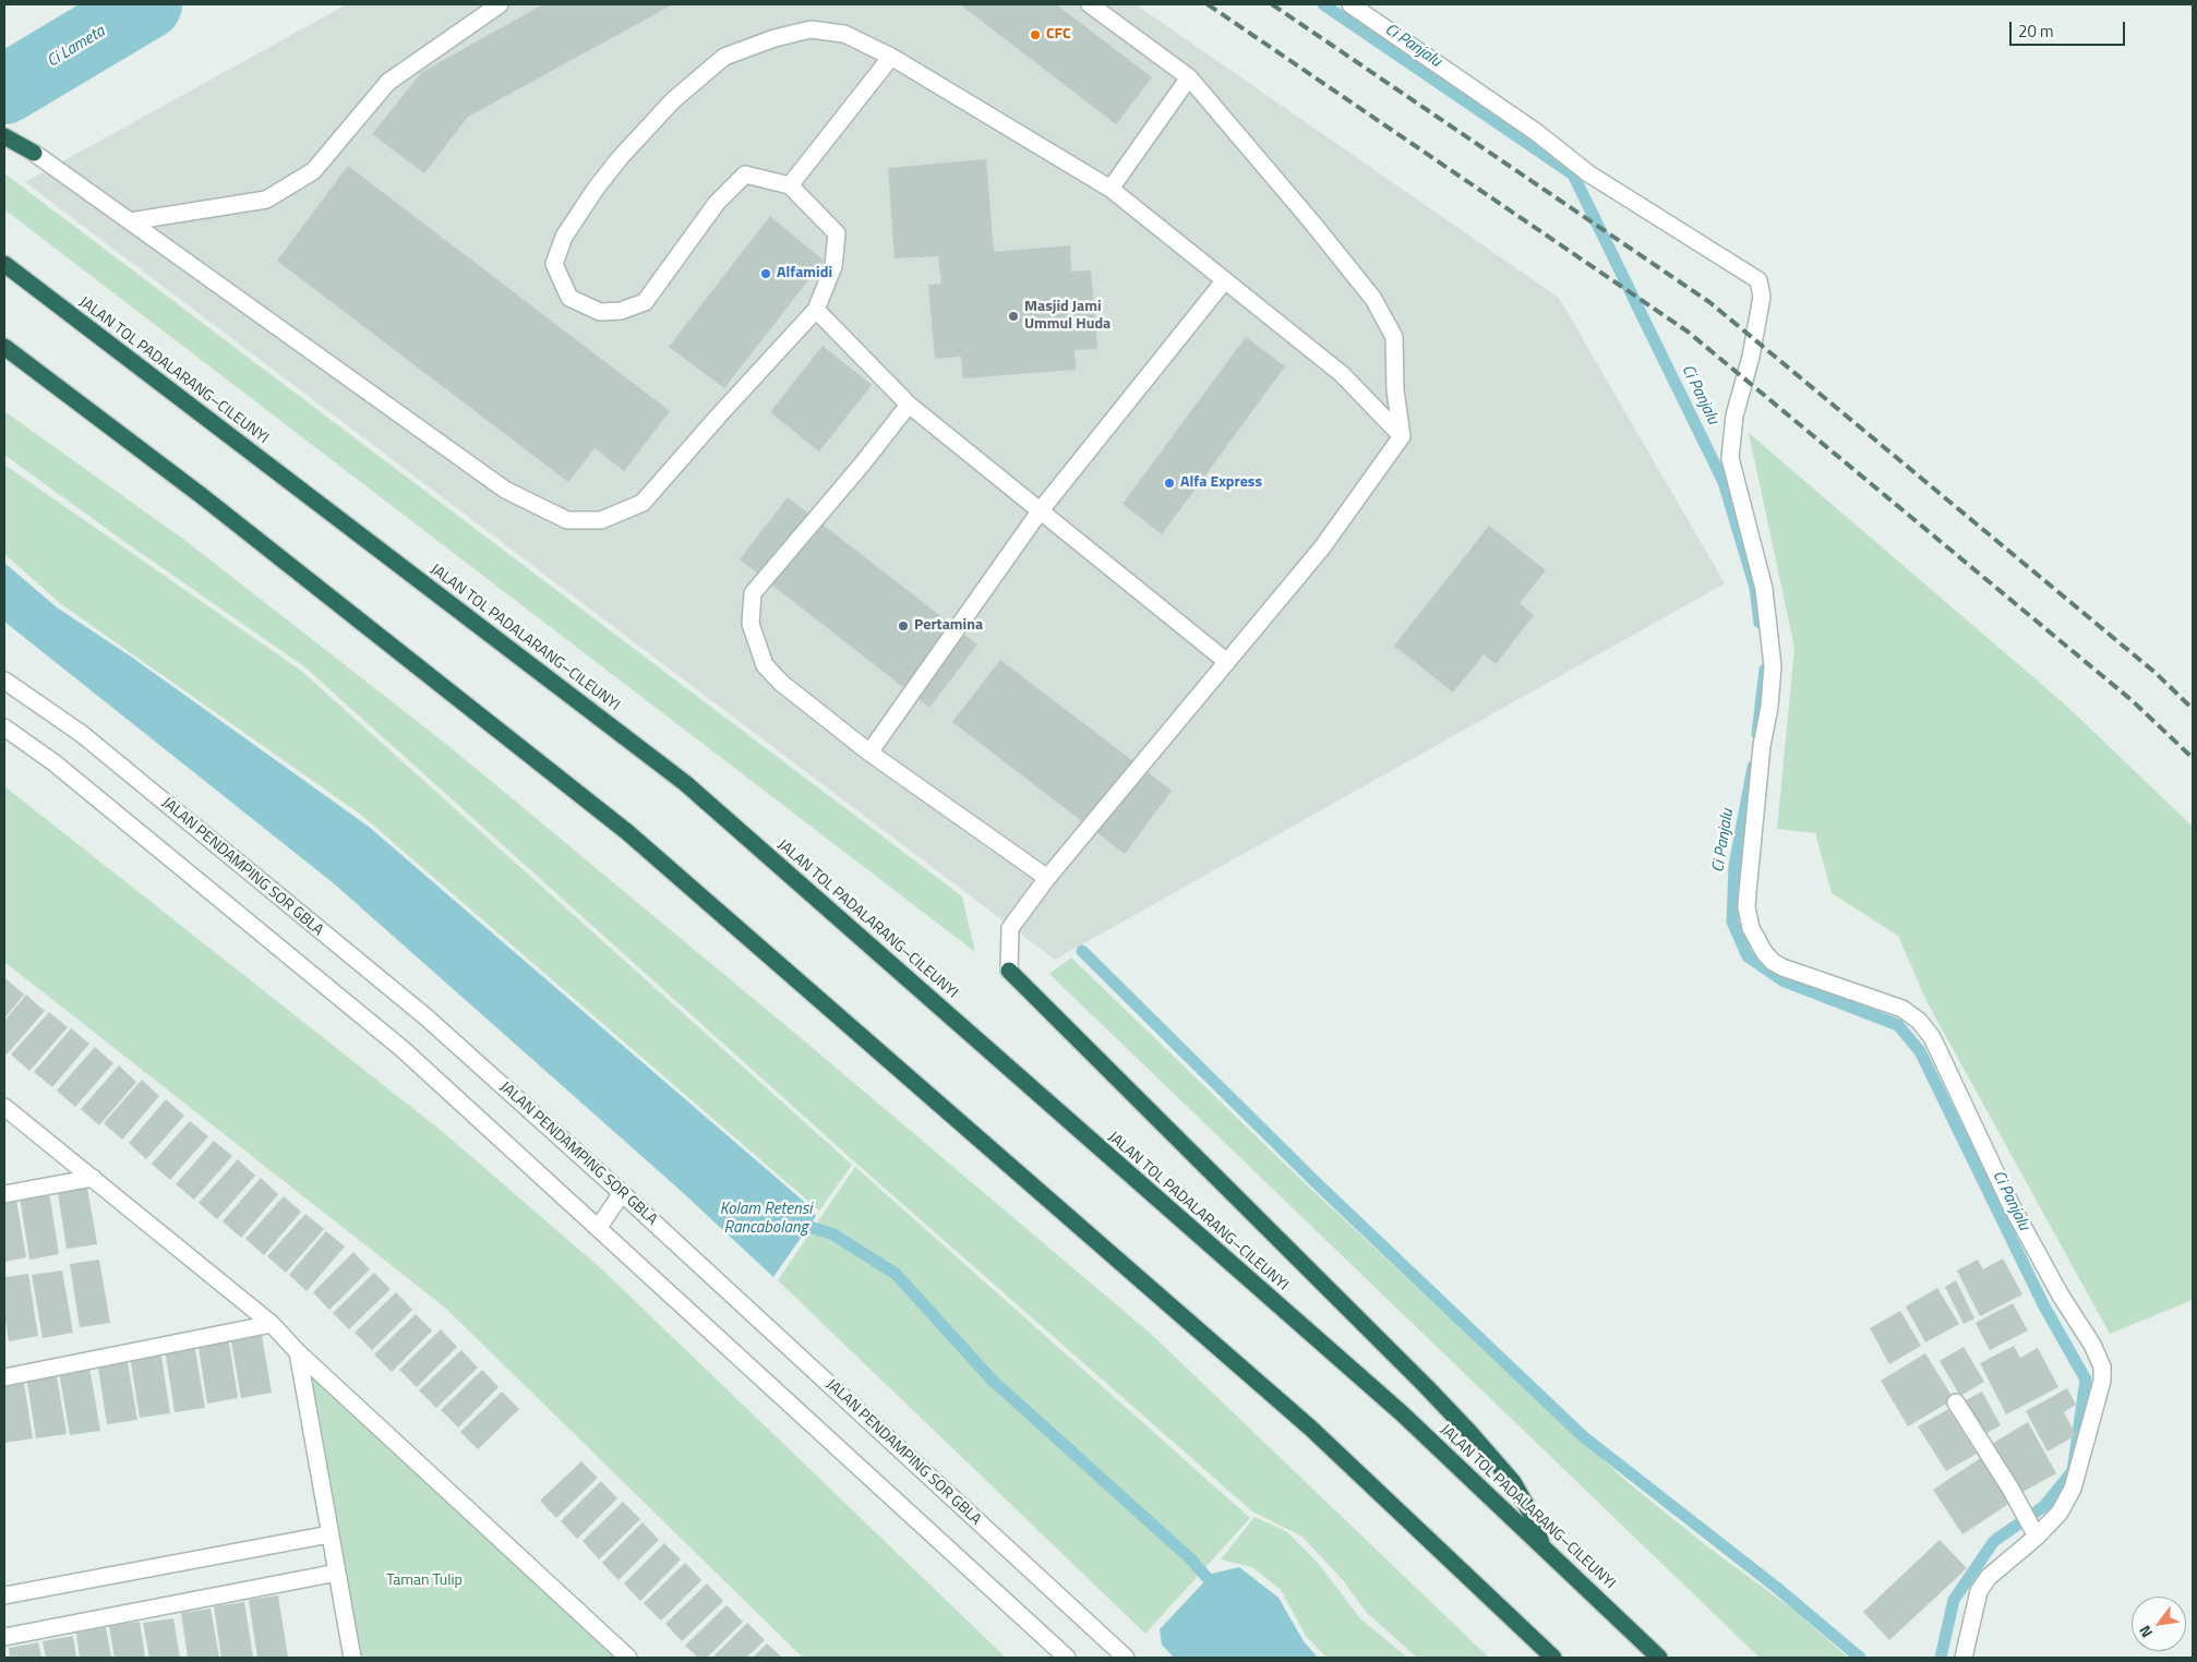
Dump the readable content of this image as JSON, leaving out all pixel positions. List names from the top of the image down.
{
  "streets": {
    "highway": ["JALAN TOL PADALARANG–CILEUNYI"],
    "street": ["JALAN PENDAMPING SOR GBLA"]
  },
  "water": ["Ci Panjalu", "Ci Lameta", "Kolam Retensi Rancabolang"],
  "parks": ["Taman Tulip"],
  "places": [
    "CFC",
    "Alfamidi",
    "Masjid Jami Ummul Huda",
    "Alfa Express",
    "Pertamina"
  ],
  "scale_bar": "20 m",
  "north": "bottom left"
}
